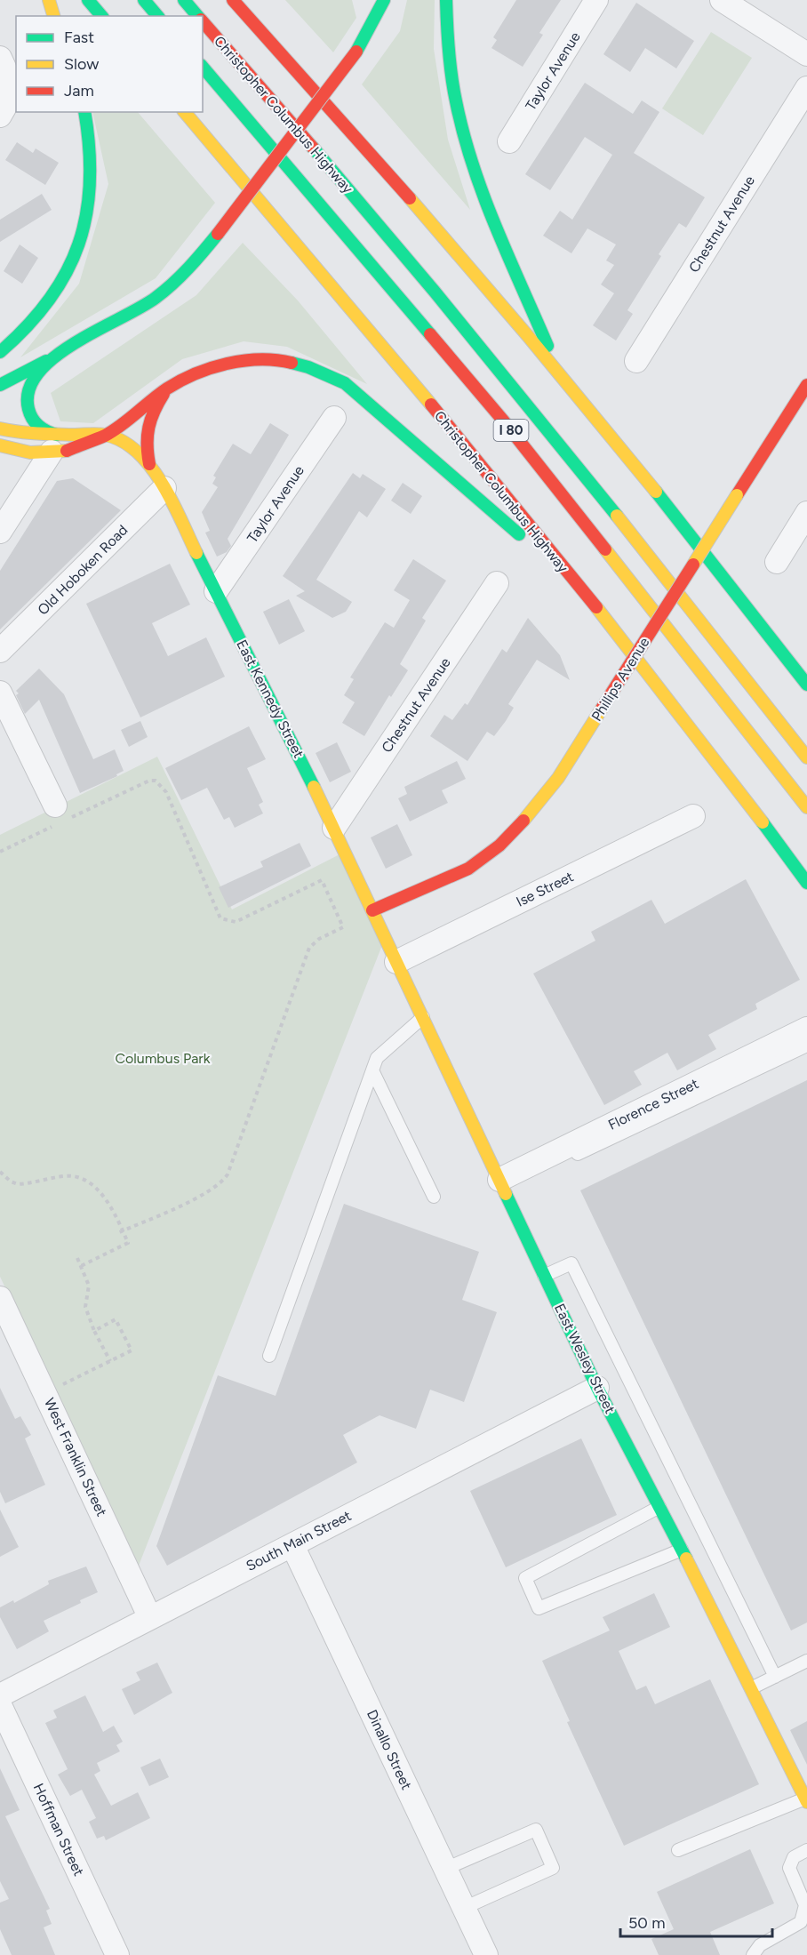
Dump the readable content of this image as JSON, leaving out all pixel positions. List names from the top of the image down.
{
  "streets": {
    "main road": [
      "Christopher Columbus Highway",
      "I 80",
      "Phillips Avenue",
      "East Kennedy Street",
      "East Wesley Street"
    ],
    "street": [
      "Taylor Avenue",
      "Chestnut Avenue",
      "Old Hoboken Road",
      "Ise Street",
      "Florence Street",
      "West Franklin Street",
      "South Main Street",
      "Dinallo Street",
      "Hoffman Street"
    ]
  },
  "crossings": [
    ["Taylor Avenue", "East Kennedy Street"],
    ["Chestnut Avenue", "East Kennedy Street"],
    ["Old Hoboken Road", "East Kennedy Street"],
    ["Phillips Avenue", "East Kennedy Street"],
    ["Phillips Avenue", "East Wesley Street"],
    ["East Kennedy Street", "East Wesley Street"],
    ["Ise Street", "East Wesley Street"],
    ["Florence Street", "East Wesley Street"],
    ["East Wesley Street", "South Main Street"],
    ["West Franklin Street", "South Main Street"],
    ["South Main Street", "Dinallo Street"]
  ],
  "parks": ["Columbus Park"],
  "legend": ["Fast", "Slow", "Jam"],
  "scale_bar": "50 m"
}
